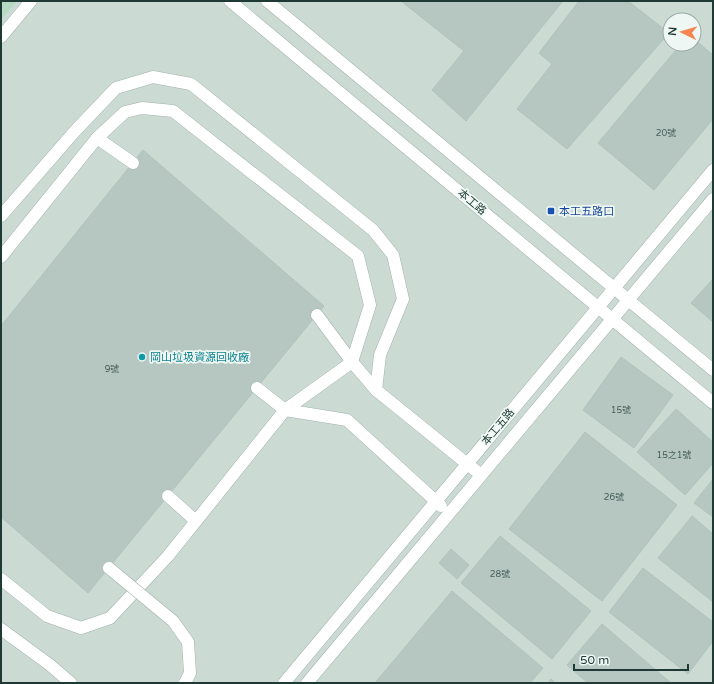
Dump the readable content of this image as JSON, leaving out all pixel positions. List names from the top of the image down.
{
  "streets": {
    "street": ["本工路", "本工五路"]
  },
  "crossings": [
    ["本工路", "本工五路"]
  ],
  "places": {
    "transit": ["本工五路口"],
    "other": ["岡山垃圾資源回收廠"]
  },
  "house_numbers": [
    "20號",
    "9號",
    "15號",
    "15之1號",
    "26號",
    "28號"
  ],
  "scale_bar": "50 m",
  "north": "left"
}
